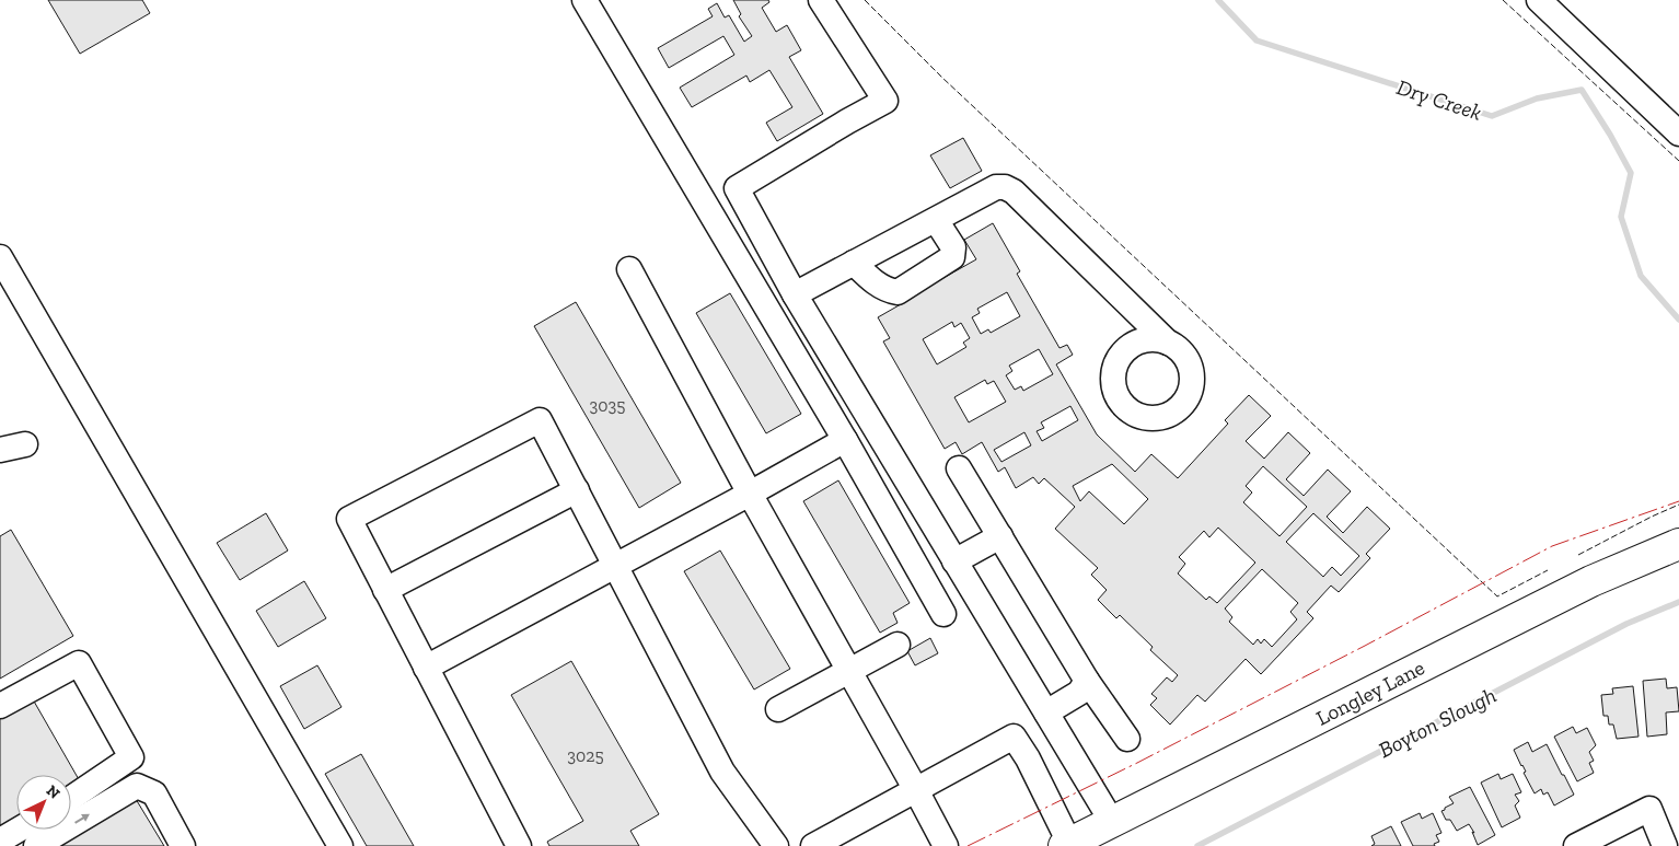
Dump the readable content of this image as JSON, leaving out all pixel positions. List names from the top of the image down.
{
  "streets": {
    "main road": ["Longley Lane"]
  },
  "water": ["Dry Creek", "Boyton Slough"],
  "house_numbers": ["3035", "3025"],
  "north": "top right"
}
